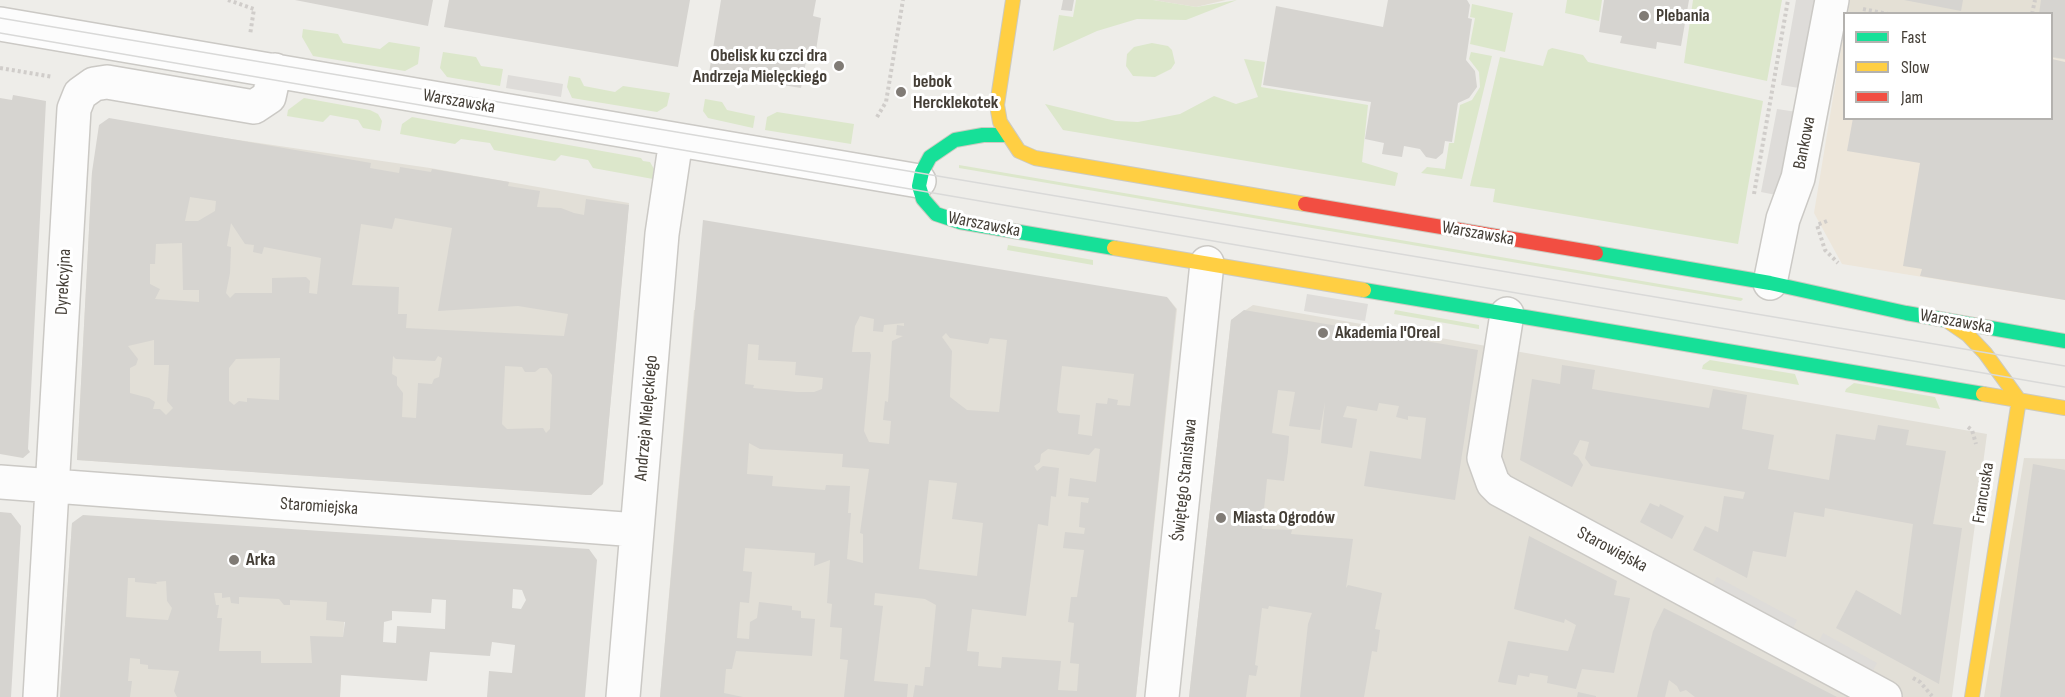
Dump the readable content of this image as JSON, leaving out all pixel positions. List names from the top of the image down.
{
  "streets": {
    "street": [
      "Warszawska",
      "Bankowa",
      "Dyrekcyjna",
      "Andrzeja Mielęckiego",
      "Świętego Stanisława",
      "Francuska",
      "Staromiejska",
      "Starowiejska"
    ]
  },
  "crossings": [
    ["Warszawska", "Bankowa"],
    ["Warszawska", "Andrzeja Mielęckiego"],
    ["Warszawska", "Świętego Stanisława"],
    ["Warszawska", "Francuska"],
    ["Warszawska", "Starowiejska"],
    ["Dyrekcyjna", "Staromiejska"],
    ["Andrzeja Mielęckiego", "Staromiejska"]
  ],
  "places": [
    "Plebania",
    "Obelisk ku czci dra Andrzeja Mielęckiego",
    "bebok Hercklekotek",
    "Akademia l'Oreal",
    "Miasta Ogrodów",
    "Arka"
  ],
  "legend": ["Fast", "Slow", "Jam"]
}
